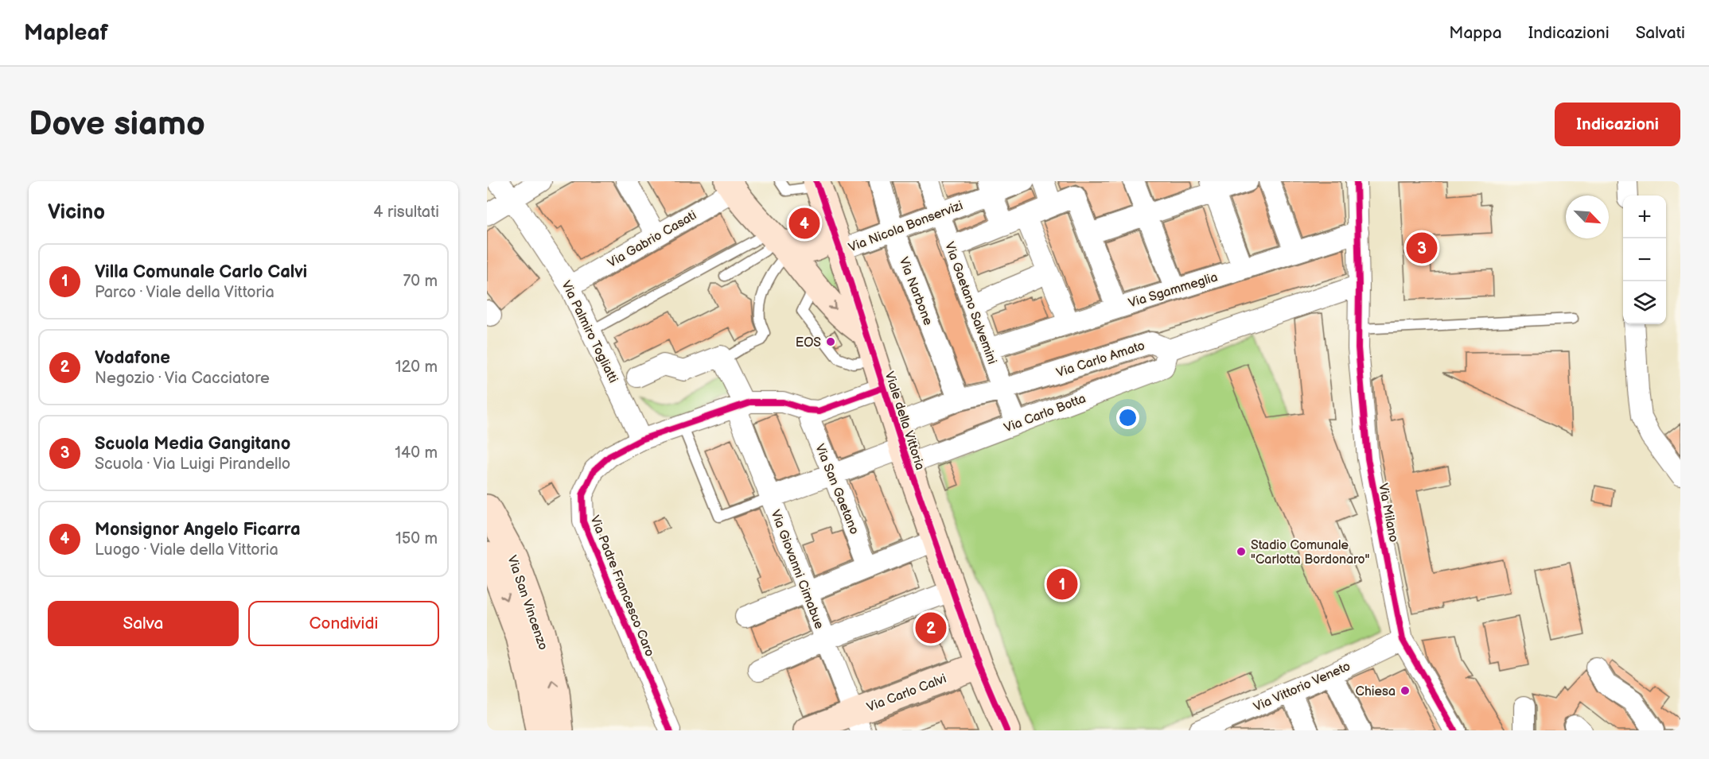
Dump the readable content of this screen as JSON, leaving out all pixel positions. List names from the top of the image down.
{
  "streets": {
    "street": [
      "Via Nicola Bonservizi",
      "Via Gabrio Casati",
      "Via Sgammeglia",
      "Via Narbone",
      "Via Gaetano Salvemini",
      "Via Palmiro Togliatti",
      "Via Carlo Amato",
      "Via Carlo Botta",
      "Viale della Vittoria",
      "Via San Gaetano",
      "Via Milano",
      "Via Giovanni Cimabue",
      "Via Padre Francesco Caro",
      "Via San Vincenzo",
      "Via Vittorio Veneto",
      "Via Carlo Calvi"
    ]
  },
  "crossings": [
    ["Via Nicola Bonservizi", "Via Narbone"],
    ["Via Nicola Bonservizi", "Via Gaetano Salvemini"],
    ["Via Nicola Bonservizi", "Viale della Vittoria"],
    ["Via Gabrio Casati", "Via Palmiro Togliatti"],
    ["Via Sgammeglia", "Via Gaetano Salvemini"],
    ["Via Sgammeglia", "Via Milano"],
    ["Via Narbone", "Via Carlo Amato"],
    ["Via Gaetano Salvemini", "Via Carlo Amato"],
    ["Via Gaetano Salvemini", "Via Carlo Botta"],
    ["Via Palmiro Togliatti", "Via Padre Francesco Caro"],
    ["Via Carlo Amato", "Via Carlo Botta"],
    ["Via Carlo Amato", "Viale della Vittoria"],
    ["Via Carlo Botta", "Viale della Vittoria"],
    ["Via Carlo Botta", "Via San Gaetano"],
    ["Via Carlo Botta", "Via Giovanni Cimabue"],
    ["Viale della Vittoria", "Via Padre Francesco Caro"],
    ["Viale della Vittoria", "Via Carlo Calvi"],
    ["Via San Gaetano", "Via Padre Francesco Caro"],
    ["Via Milano", "Via Vittorio Veneto"],
    ["Via Giovanni Cimabue", "Via Padre Francesco Caro"],
    ["Via Giovanni Cimabue", "Via Carlo Calvi"]
  ],
  "places": ["EOS", "Stadio Comunale \"Carlotta Bordonaro\"", "Chiesa"],
  "north": "bottom right",
  "page": {
    "header": "Mapleaf",
    "nav": ["Mappa", "Indicazioni", "Salvati"],
    "buttons": [
      "Indicazioni",
      ["Salva", "Condividi"]
    ],
    "title": "Dove siamo",
    "heading": ["Vicino", "4 risultati"],
    "map_buttons": ["+", "−"],
    "pins": [
      "4",
      "3",
      "1",
      "2"
    ],
    "list": [
      {
        "mark": "1",
        "name": "Villa Comunale Carlo Calvi",
        "note": "Parco · Viale della Vittoria",
        "value": "70 m"
      },
      {
        "mark": "2",
        "name": "Vodafone",
        "note": "Negozio · Via Cacciatore",
        "value": "120 m"
      },
      {
        "mark": "3",
        "name": "Scuola Media Gangitano",
        "note": "Scuola · Via Luigi Pirandello",
        "value": "140 m"
      },
      {
        "mark": "4",
        "name": "Monsignor Angelo Ficarra",
        "note": "Luogo · Viale della Vittoria",
        "value": "150 m"
      }
    ]
  }
}
